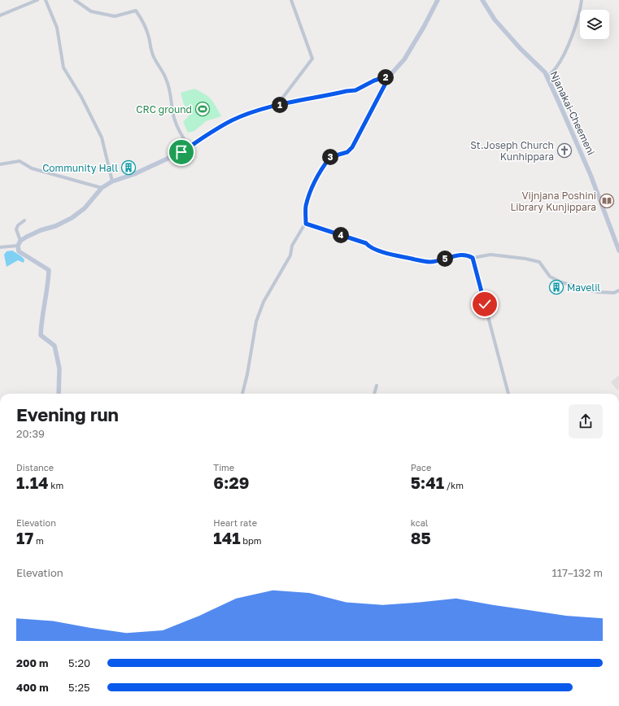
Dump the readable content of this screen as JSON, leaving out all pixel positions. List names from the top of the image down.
{
  "streets": {
    "street": ["Njanakai-Cheemeni"]
  },
  "places": {
    "sports": ["CRC ground"],
    "church": ["St.Joseph Church Kunhippara"],
    "building": ["Community Hall", "Mavelil"],
    "library": ["Vijnjana Poshini Library Kunjippara"]
  },
  "page": {
    "pins": [
      "2",
      "1",
      "3",
      "4",
      "5"
    ],
    "heading": ["Evening run", "20:39"],
    "stats": [
      ["Distance", "1.14 km"],
      ["Time", "6:29"],
      ["Pace", "5:41 /km"],
      ["Elevation", "17 m"],
      ["Heart rate", "141 bpm"],
      ["kcal", "85"]
    ],
    "chart": ["Elevation", "117–132 m"],
    "list": [
      {
        "name": "200 m",
        "note": "5:20"
      },
      {
        "name": "400 m",
        "note": "5:25"
      }
    ]
  }
}
